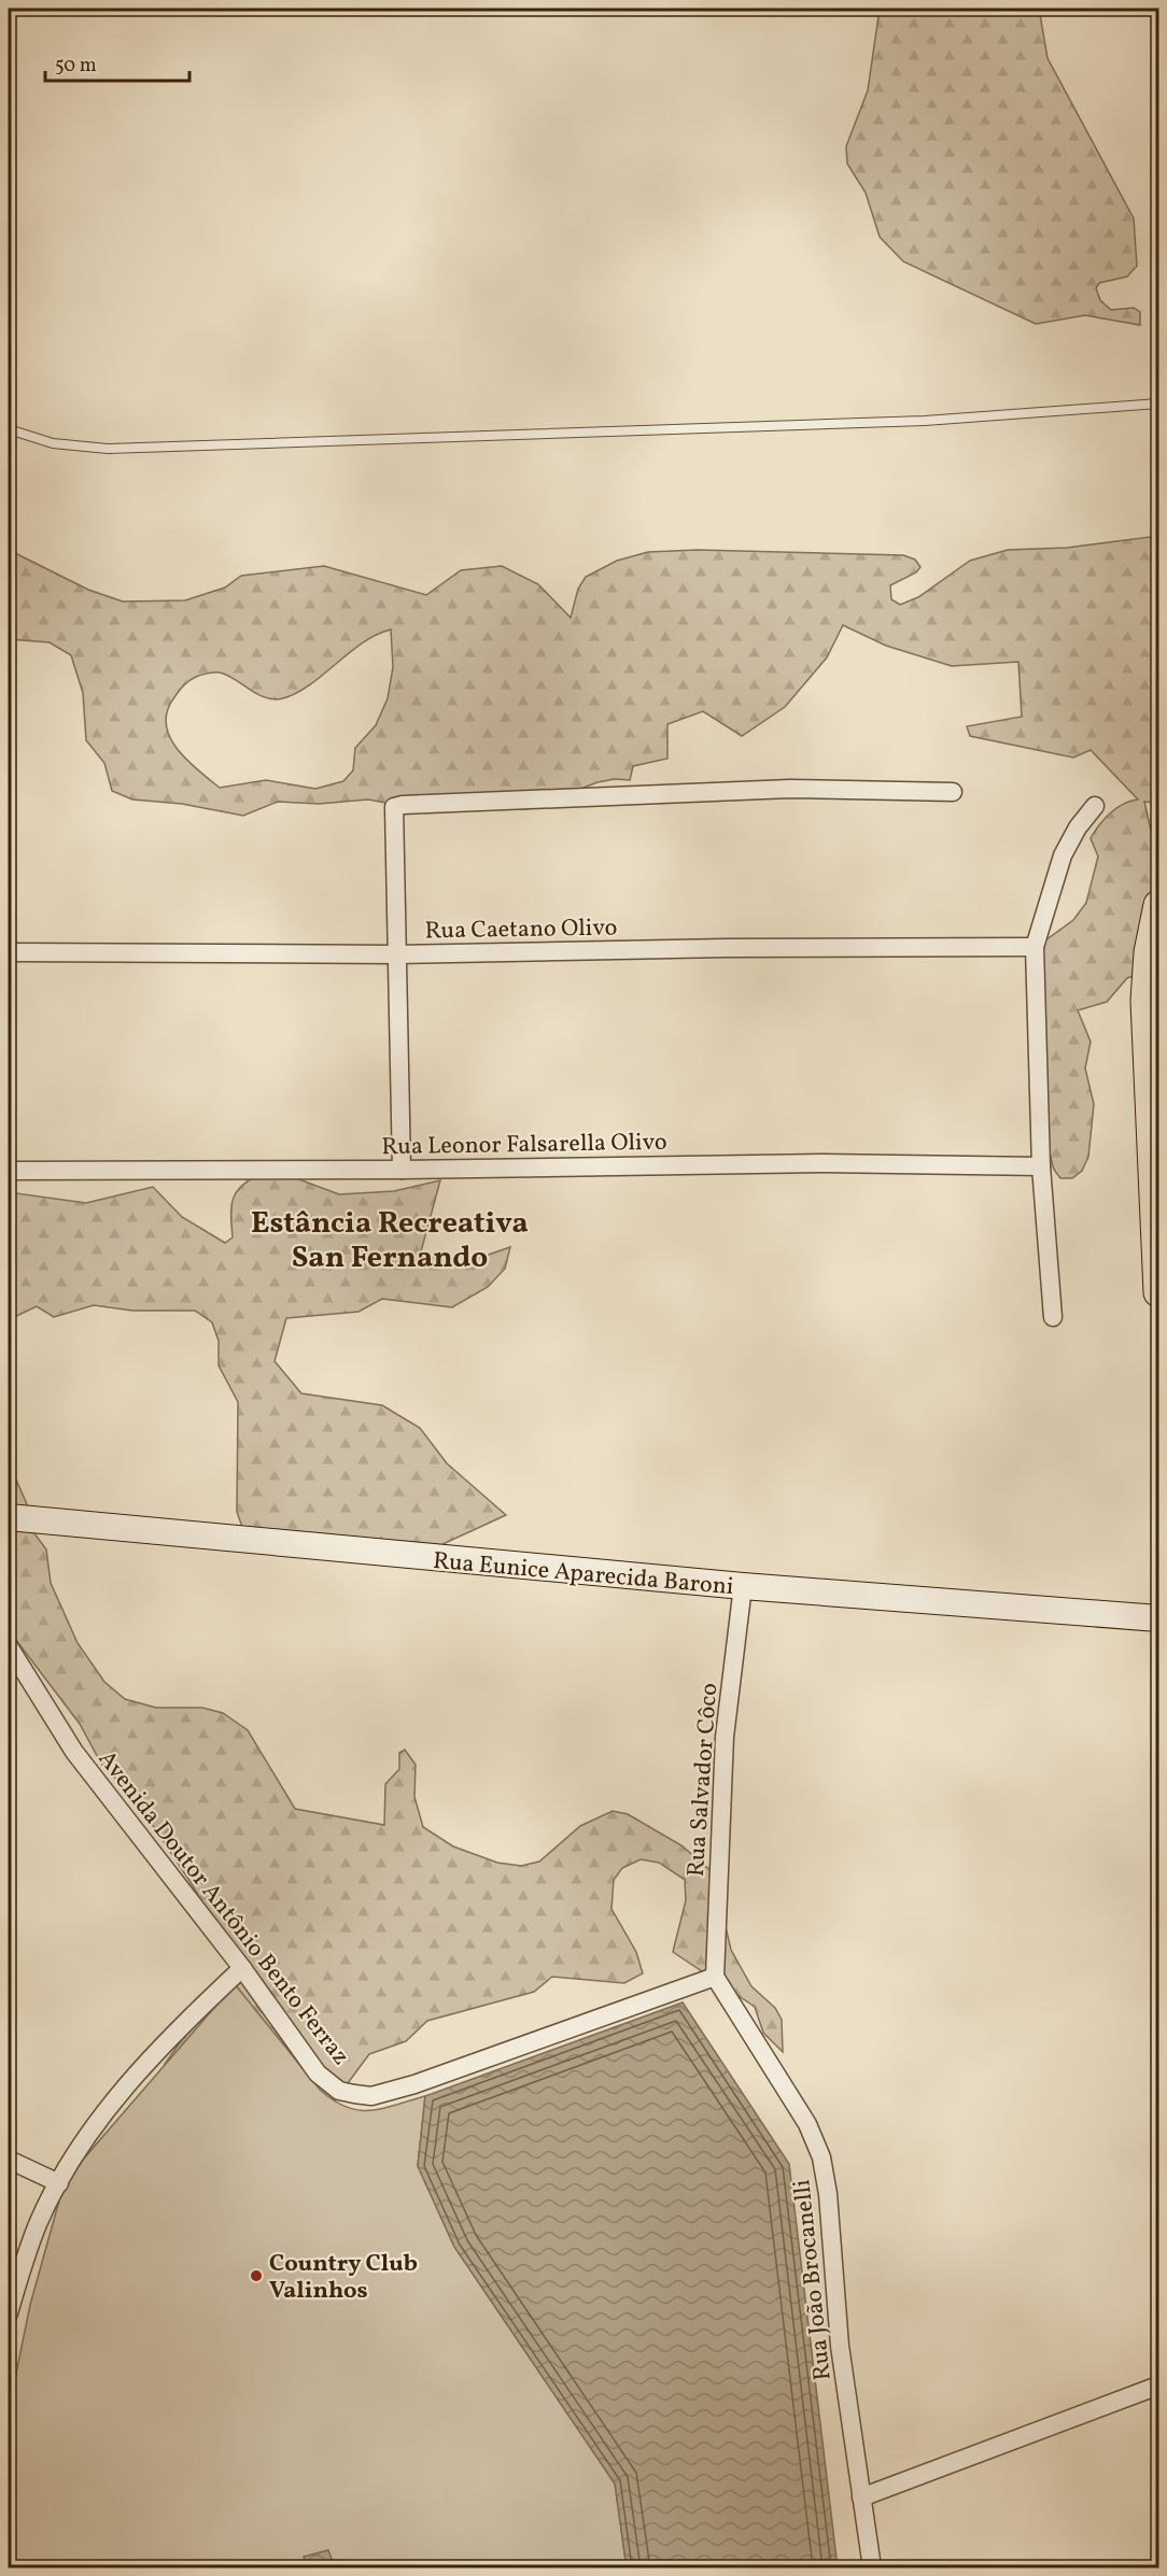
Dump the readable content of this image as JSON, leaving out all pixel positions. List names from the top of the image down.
{
  "streets": {
    "main road": ["Rua Eunice Aparecida Baroni"],
    "street": [
      "Rua Caetano Olivo",
      "Rua Leonor Falsarella Olivo",
      "Rua Salvador Côco",
      "Avenida Doutor Antônio Bento Ferraz",
      "Rua João Brocanelli"
    ]
  },
  "crossings": [
    ["Rua Eunice Aparecida Baroni", "Rua Salvador Côco"],
    ["Rua Salvador Côco", "Avenida Doutor Antônio Bento Ferraz"],
    ["Rua Salvador Côco", "Rua João Brocanelli"],
    ["Avenida Doutor Antônio Bento Ferraz", "Rua João Brocanelli"]
  ],
  "districts": ["Estância Recreativa San Fernando"],
  "places": ["Country Club Valinhos"],
  "scale_bar": "50 m"
}
